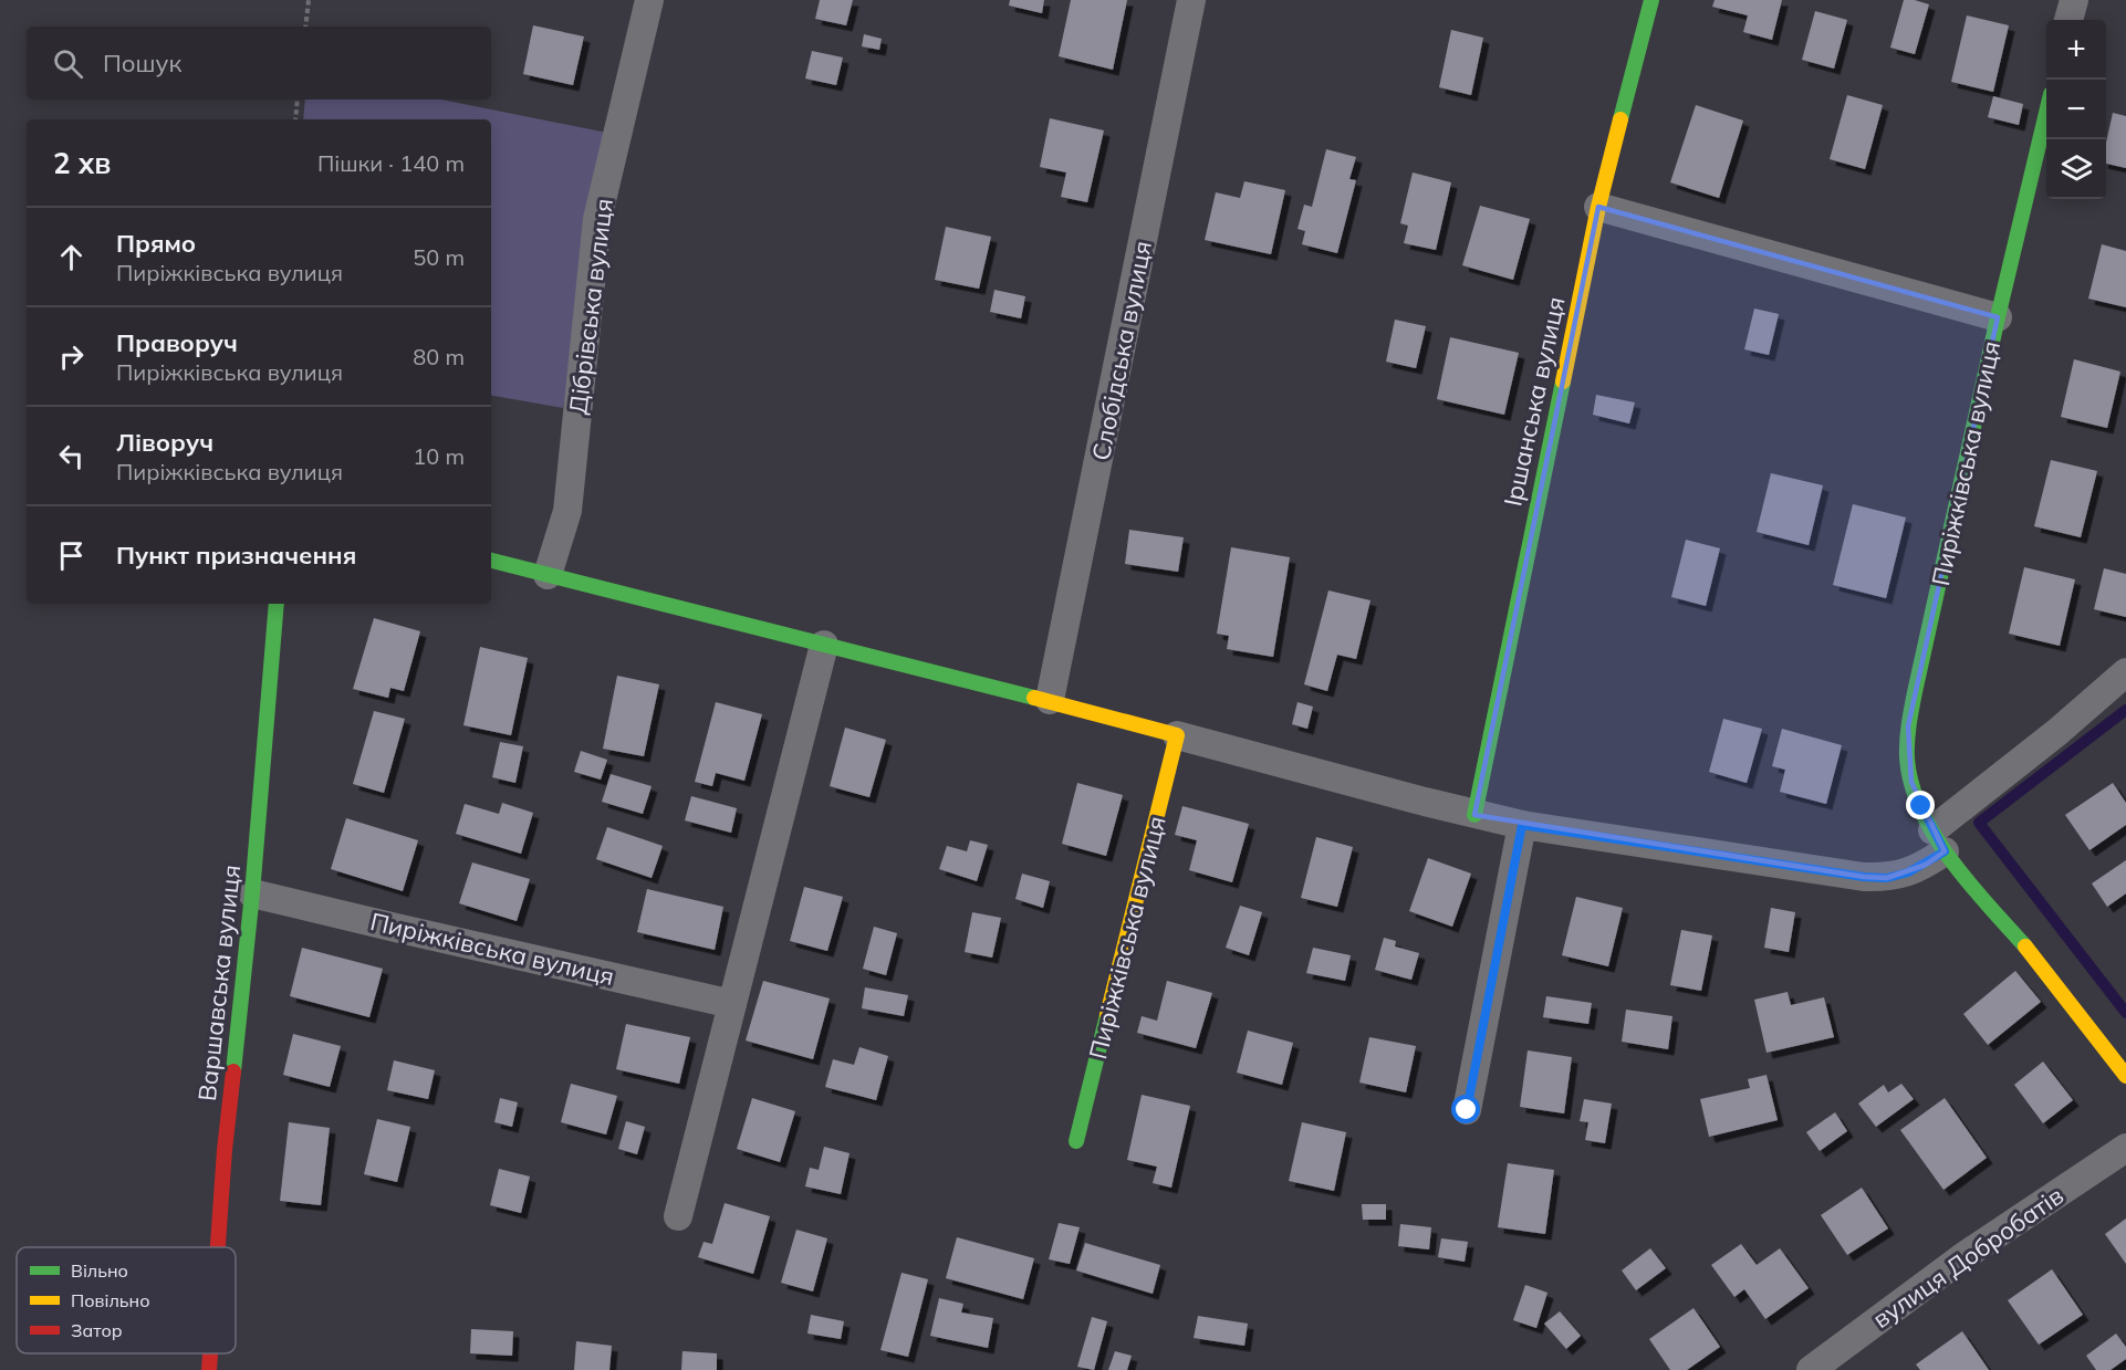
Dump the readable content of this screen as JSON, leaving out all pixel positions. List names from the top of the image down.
{
  "streets": {
    "street": [
      "Дібрівська вулиця",
      "Слобідська вулиця",
      "Іршанська вулиця",
      "Пиріжківська вулиця",
      "Варшавська вулиця",
      "вулиця Добробатів"
    ]
  },
  "crossings": [
    ["Пиріжківська вулиця", "Варшавська вулиця"]
  ],
  "legend": ["Вільно", "Повільно", "Затор"],
  "page": {
    "map_buttons": ["+", "−"],
    "search": "Пошук",
    "heading": ["2 хв", "Пішки · 140 m"],
    "list": [
      ["Прямо", "Пиріжківська вулиця", "50 m"],
      ["Праворуч", "Пиріжківська вулиця", "80 m"],
      ["Ліворуч", "Пиріжківська вулиця", "10 m"],
      "Пункт призначення"
    ]
  }
}
